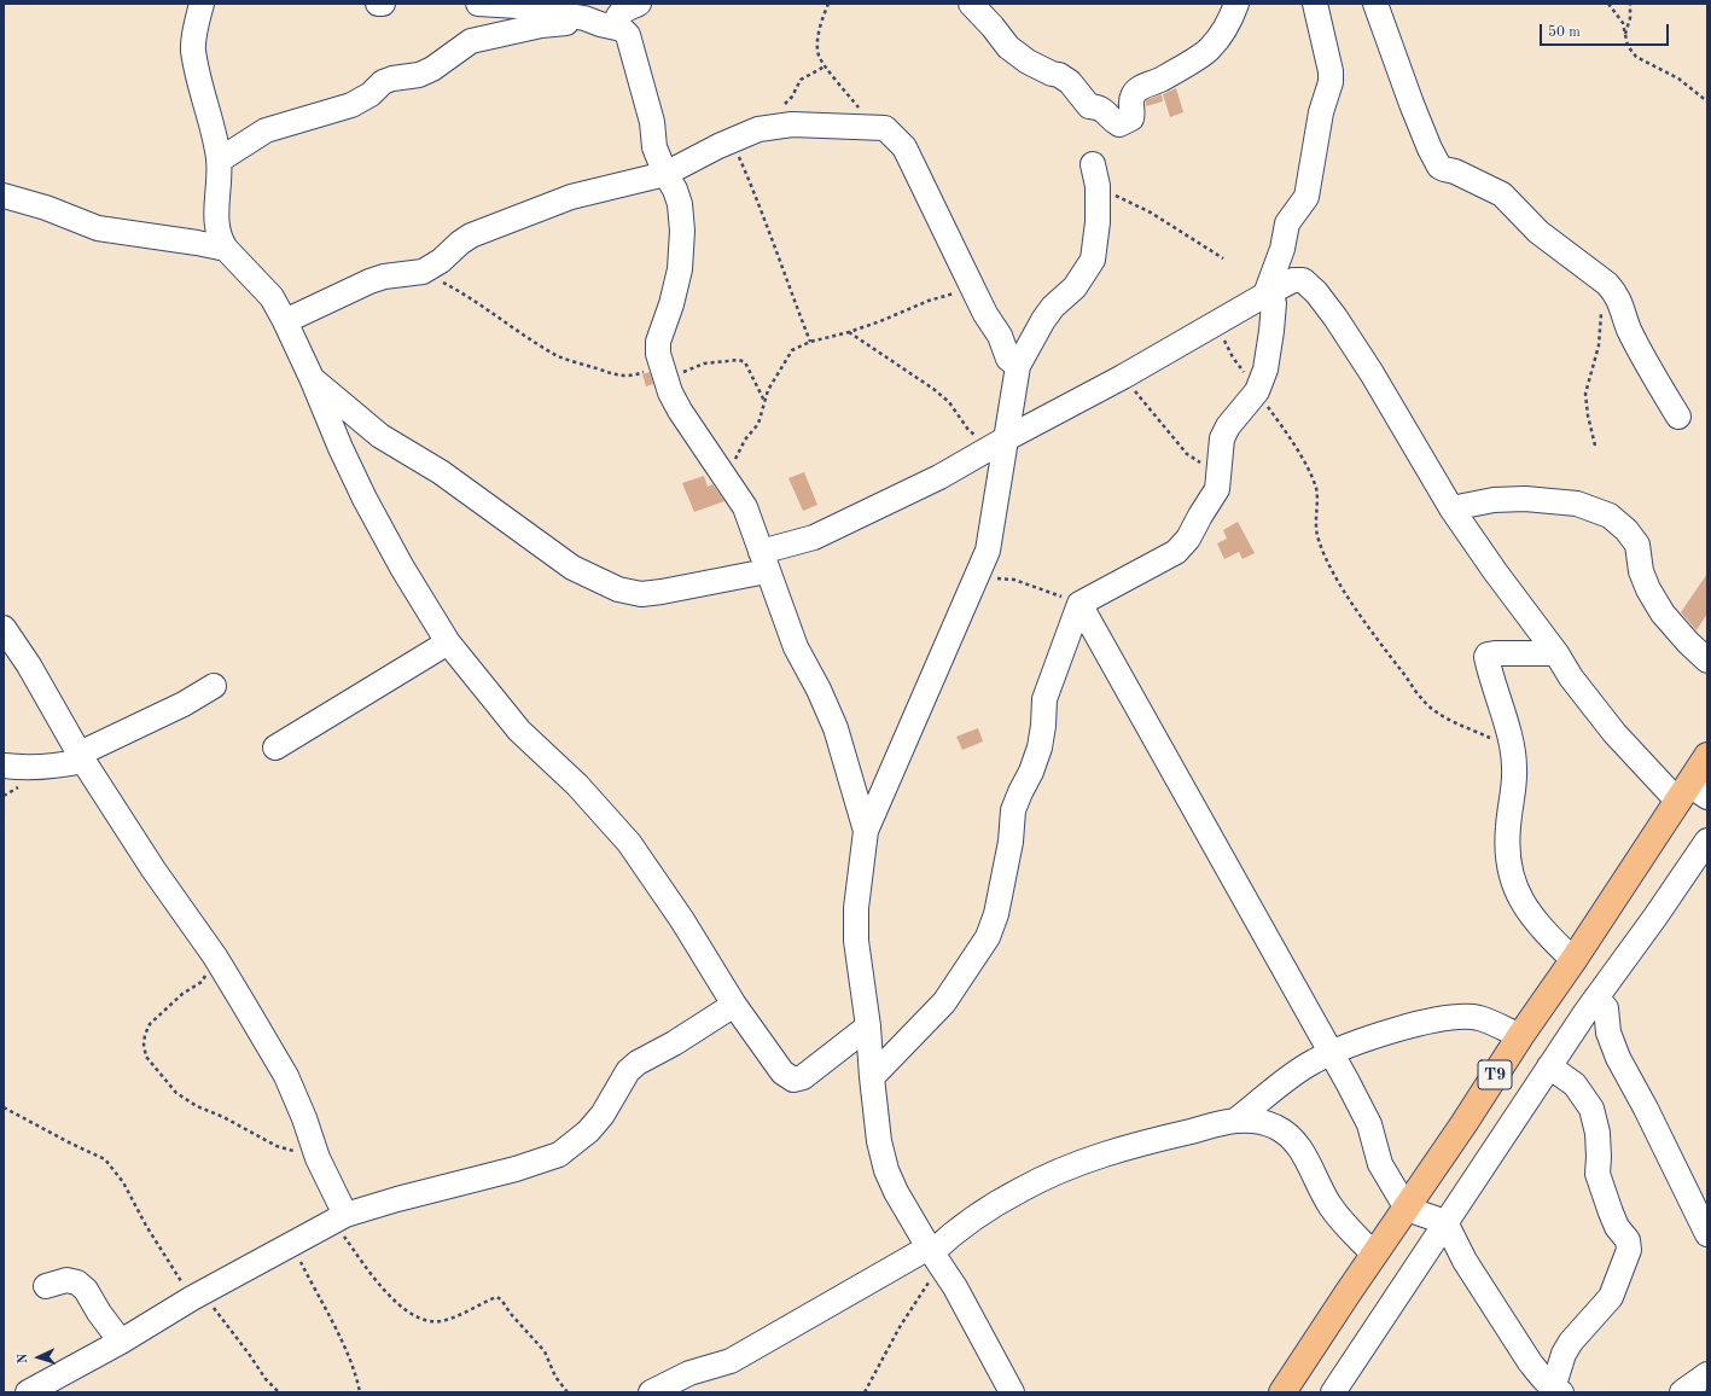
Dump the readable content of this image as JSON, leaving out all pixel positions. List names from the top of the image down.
{
  "streets": {
    "highway": ["T9"]
  },
  "scale_bar": "50 m",
  "north": "left"
}
